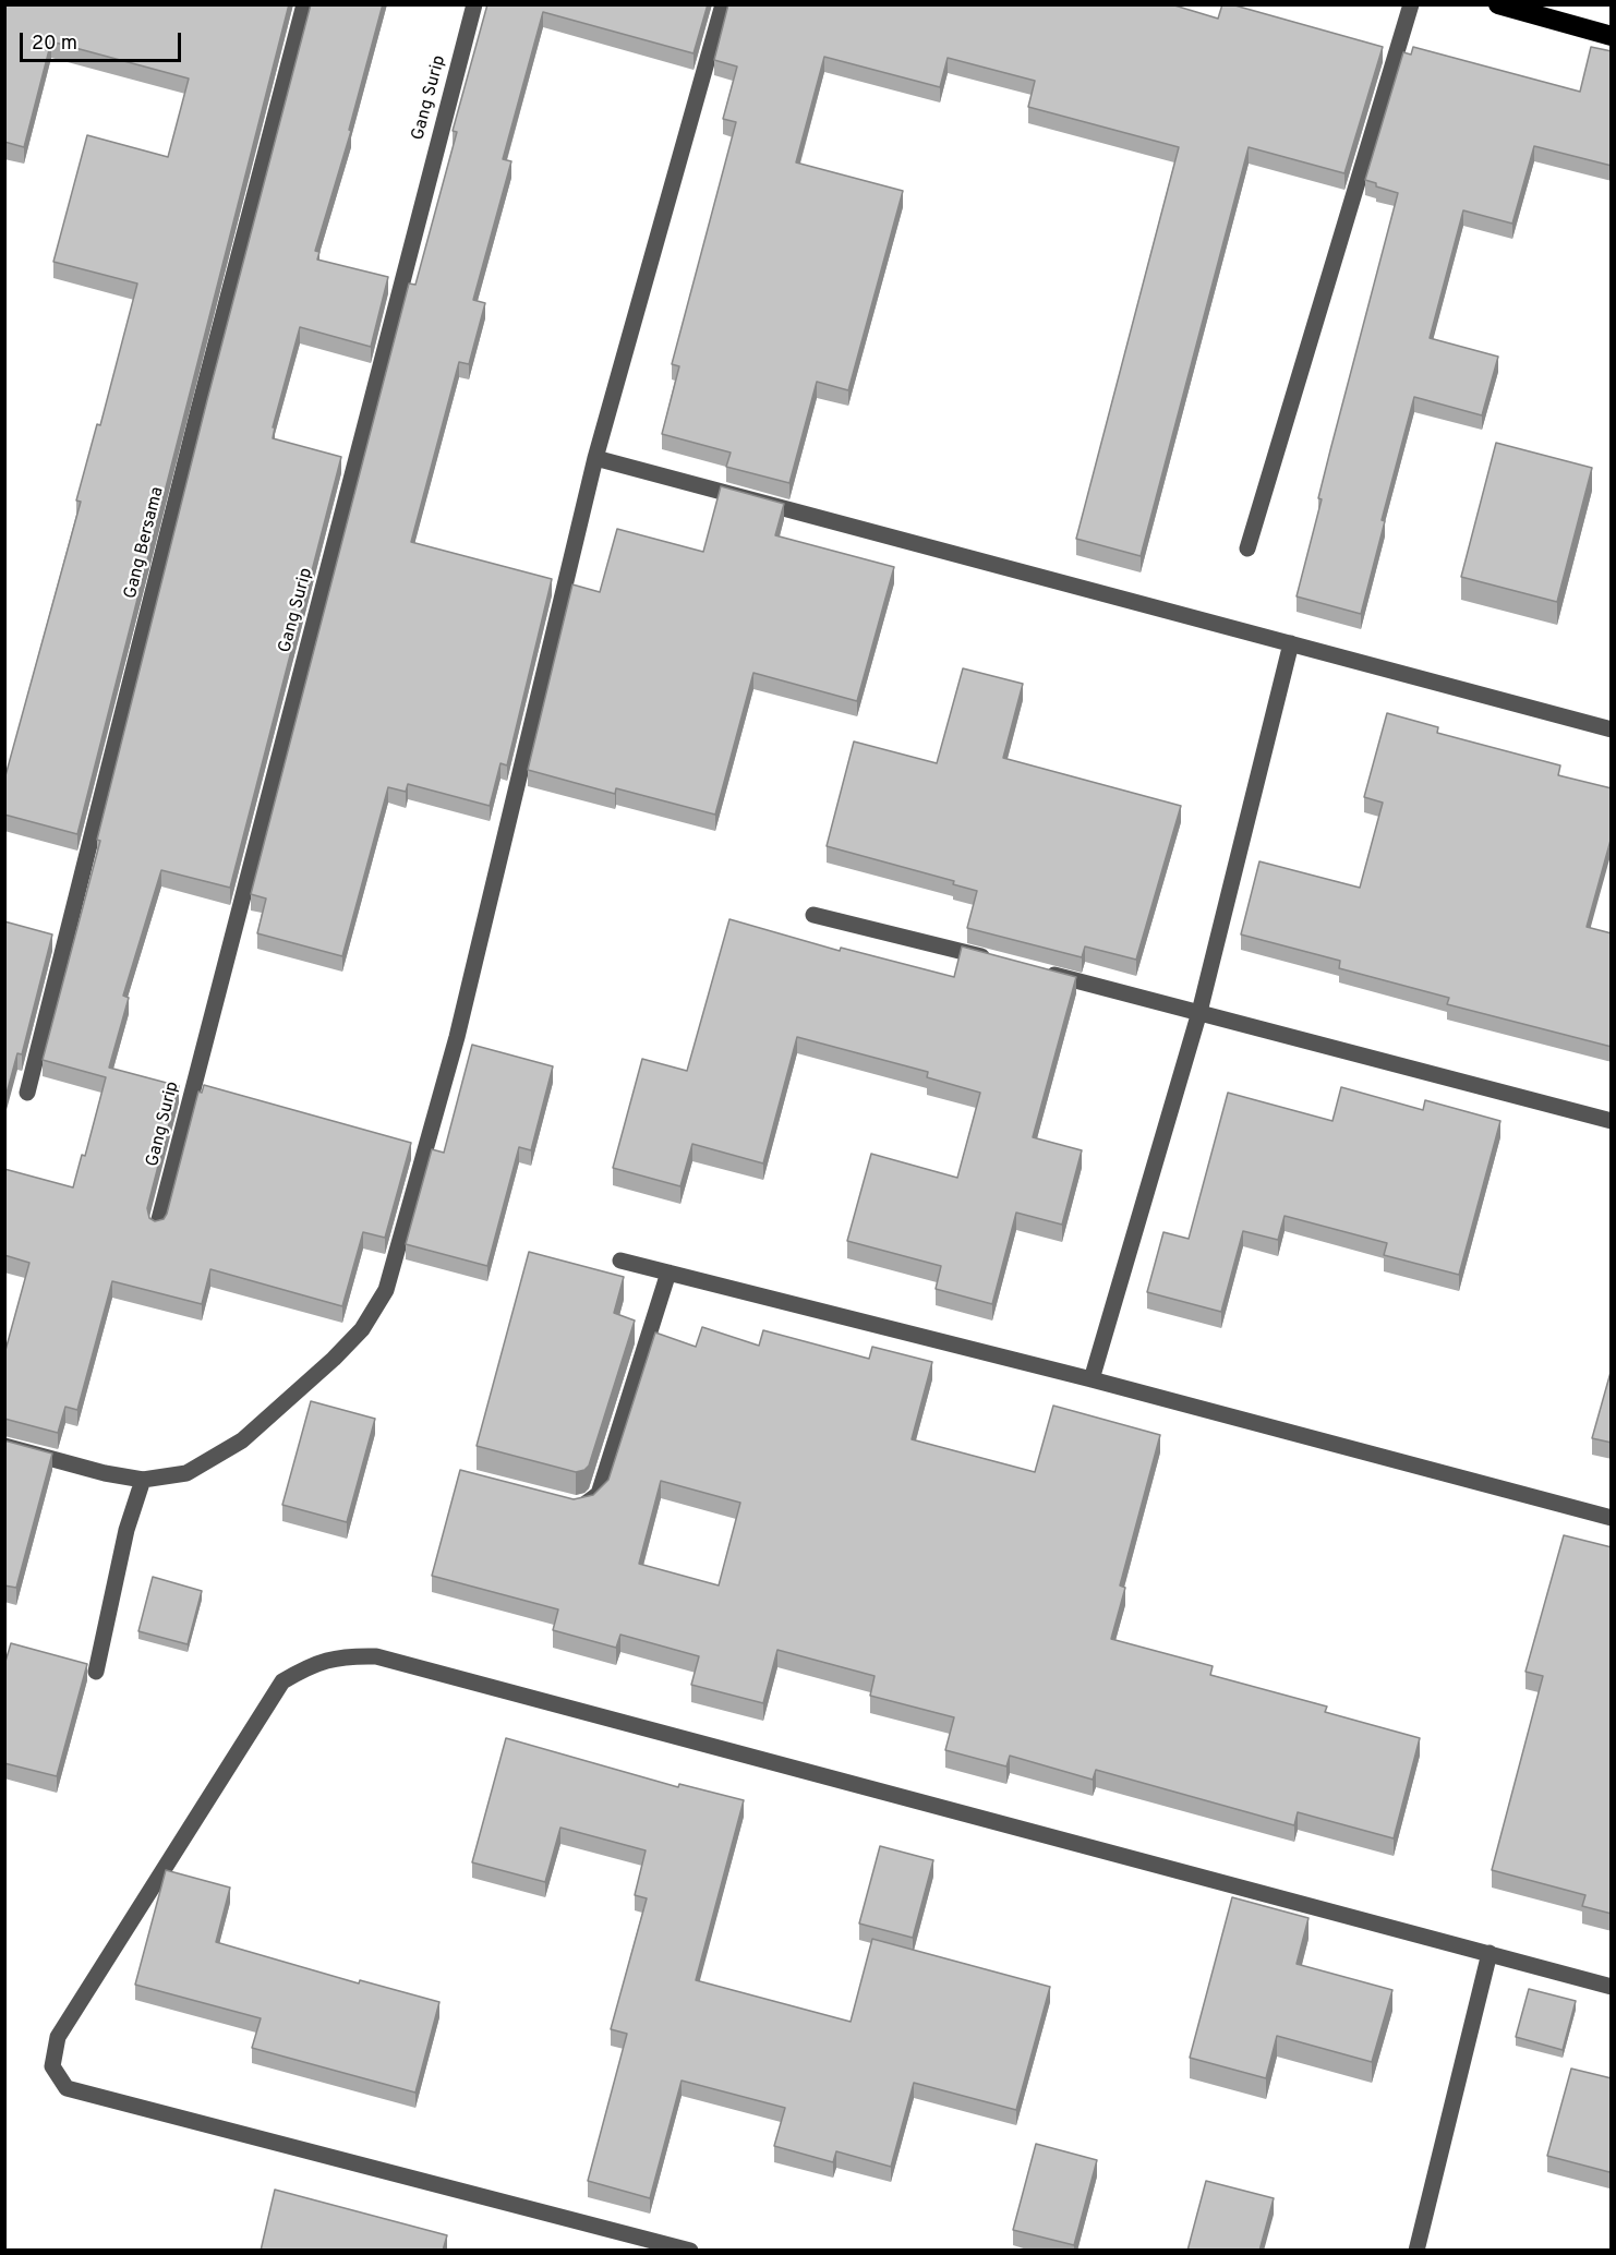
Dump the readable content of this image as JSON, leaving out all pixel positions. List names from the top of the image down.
{
  "streets": {
    "street": ["Gang Surip", "Gang Bersama"]
  },
  "scale_bar": "20 m"
}
